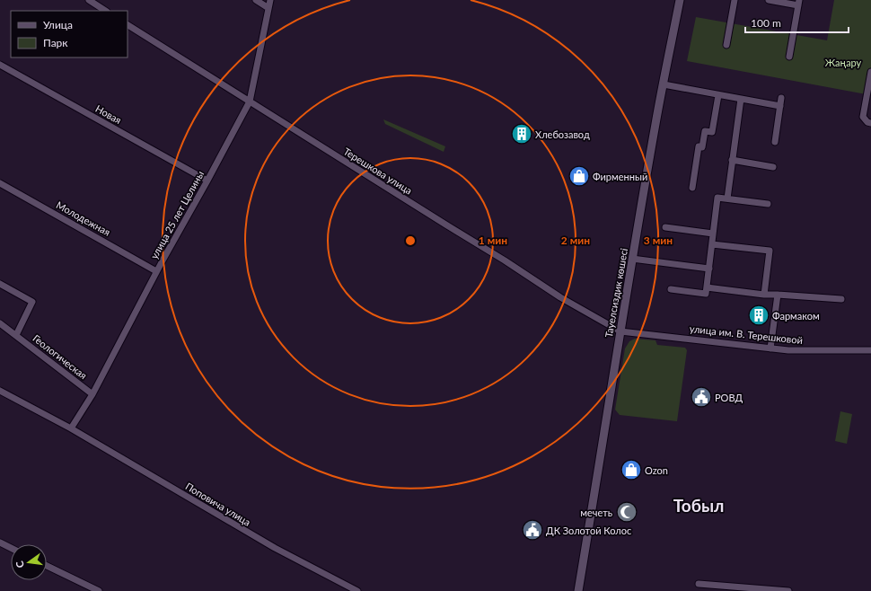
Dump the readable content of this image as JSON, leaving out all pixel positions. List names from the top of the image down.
{
  "streets": {
    "street": [
      "Новая",
      "Терешкова улица",
      "улица 25 лет Целины",
      "Молодежная",
      "Тауелсиздик көшесі",
      "улица им. В. Терешковой",
      "Геологическая",
      "Поповича улица"
    ]
  },
  "crossings": [
    ["Новая", "улица 25 лет Целины"],
    ["Терешкова улица", "улица 25 лет Целины"],
    ["Терешкова улица", "Тауелсиздик көшесі"],
    ["Терешкова улица", "улица им. В. Терешковой"],
    ["улица 25 лет Целины", "Молодежная"],
    ["улица 25 лет Целины", "Геологическая"],
    ["улица 25 лет Целины", "Поповича улица"],
    ["Тауелсиздик көшесі", "улица им. В. Терешковой"]
  ],
  "districts": ["Тобыл"],
  "parks": ["Жаңару"],
  "places": {
    "building": ["Хлебозавод", "Фармаком"],
    "shop": ["Фирменный", "Ozon"],
    "public building": ["РОВД", "ДК Золотой Колос"],
    "mosque": ["мечеть"]
  },
  "legend": ["Улица", "Парк"],
  "scale_bar": "100 m",
  "north": "left",
  "rings": ["1 мин", "2 мин", "3 мин"]
}
